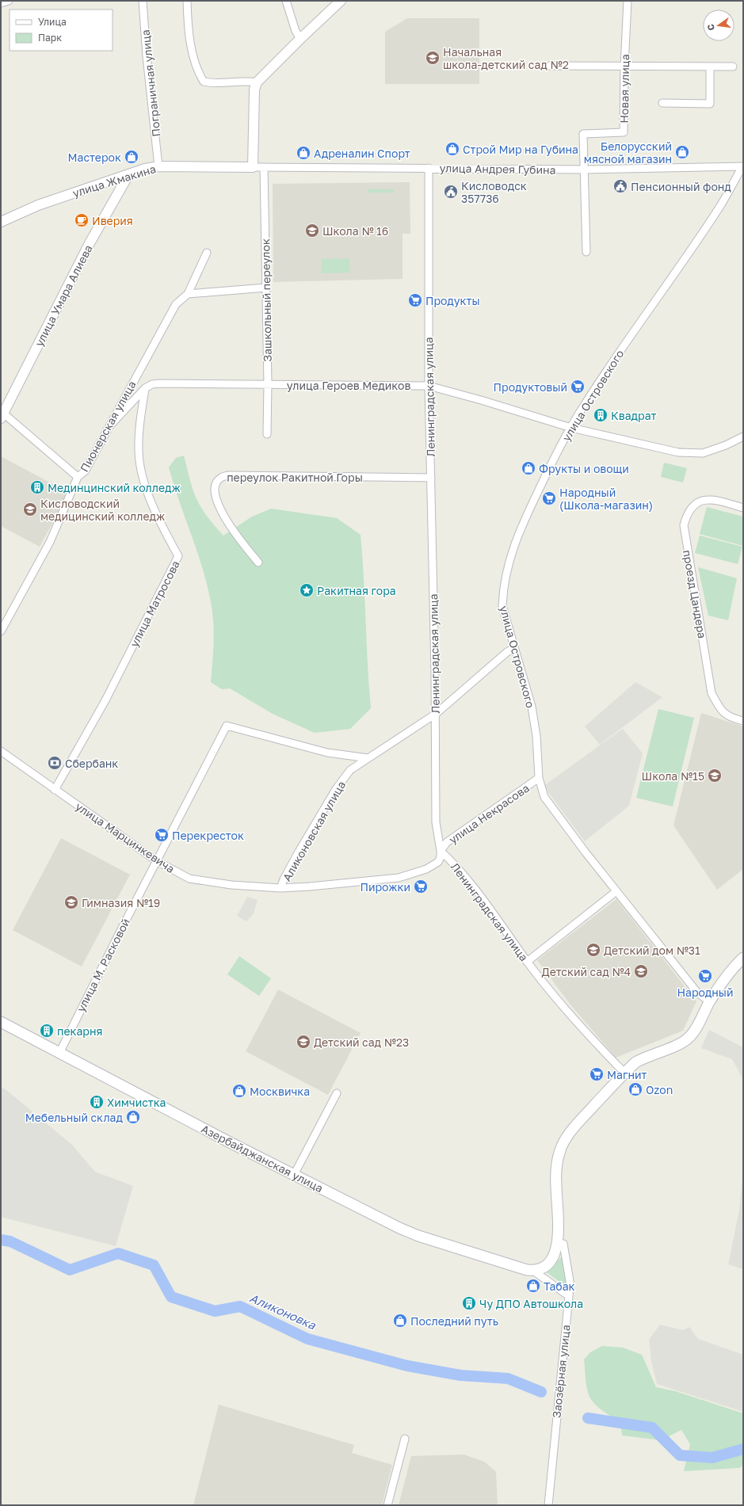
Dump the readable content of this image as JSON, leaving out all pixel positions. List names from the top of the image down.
{
  "streets": {
    "main road": ["Азербайджанская улица"],
    "street": [
      "Пограничная улица",
      "Новая улица",
      "улица Андрея Губина",
      "улица Жмакина",
      "улица Умара Алиева",
      "Зашкольный переулок",
      "улица Героев Медиков",
      "улица Островского",
      "Ленинградская улица",
      "Пионерская улица",
      "переулок Ракитной Горы",
      "проезд Цандера",
      "улица Матросова",
      "улица Некрасова",
      "Аликоновская улица",
      "улица Марцинкевича",
      "улица М. Расковой",
      "Заозёрная улица"
    ]
  },
  "crossings": [
    ["Пограничная улица", "улица Жмакина"],
    ["Новая улица", "улица Андрея Губина"],
    ["улица Андрея Губина", "улица Жмакина"],
    ["улица Андрея Губина", "Зашкольный переулок"],
    ["улица Андрея Губина", "улица Островского"],
    ["улица Андрея Губина", "Ленинградская улица"],
    ["улица Жмакина", "улица Умара Алиева"],
    ["Зашкольный переулок", "улица Героев Медиков"],
    ["улица Героев Медиков", "улица Островского"],
    ["улица Героев Медиков", "Ленинградская улица"],
    ["улица Героев Медиков", "Пионерская улица"],
    ["улица Героев Медиков", "улица Матросова"],
    ["улица Островского", "улица Некрасова"],
    ["улица Островского", "Аликоновская улица"],
    ["Ленинградская улица", "переулок Ракитной Горы"],
    ["Ленинградская улица", "улица Некрасова"],
    ["Ленинградская улица", "Аликоновская улица"],
    ["Ленинградская улица", "улица Марцинкевича"],
    ["улица Матросова", "улица Марцинкевича"],
    ["улица Некрасова", "улица Марцинкевича"],
    ["Аликоновская улица", "улица Марцинкевича"],
    ["Аликоновская улица", "улица М. Расковой"],
    ["улица Марцинкевича", "улица М. Расковой"],
    ["улица М. Расковой", "Азербайджанская улица"]
  ],
  "water": ["Аликоновка"],
  "places": {
    "school or university": [
      "Начальная школа-детский сад №2",
      "Школа № 16",
      "Кисловодский медицинский колледж",
      "Школа №15",
      "Гимназия №19",
      "Детский дом №31",
      "Детский сад №4",
      "Детский сад №23"
    ],
    "shop": [
      "Строй Мир на Губина",
      "Белорусский мясной магазин",
      "Адреналин Спорт",
      "Мастерок",
      "Фрукты и овощи",
      "Ozon",
      "Москвичка",
      "Мебельный склад",
      "Табак",
      "Последний путь"
    ],
    "public building": ["Пенсионный фонд", "Кисловодск 357736"],
    "cafe": ["Иверия"],
    "supermarket": [
      "Продукты",
      "Продуктовый",
      "Народный (Школа-магазин)",
      "Перекресток",
      "Пирожки",
      "Народный",
      "Магнит"
    ],
    "building": [
      "Квадрат",
      "Мединцинский колледж",
      "пекарня",
      "Химчистка",
      "Чу ДПО Автошкола"
    ],
    "place": ["Ракитная гора"],
    "bank": ["Сбербанк"]
  },
  "legend": ["Улица", "Парк"],
  "north": "left"
}
